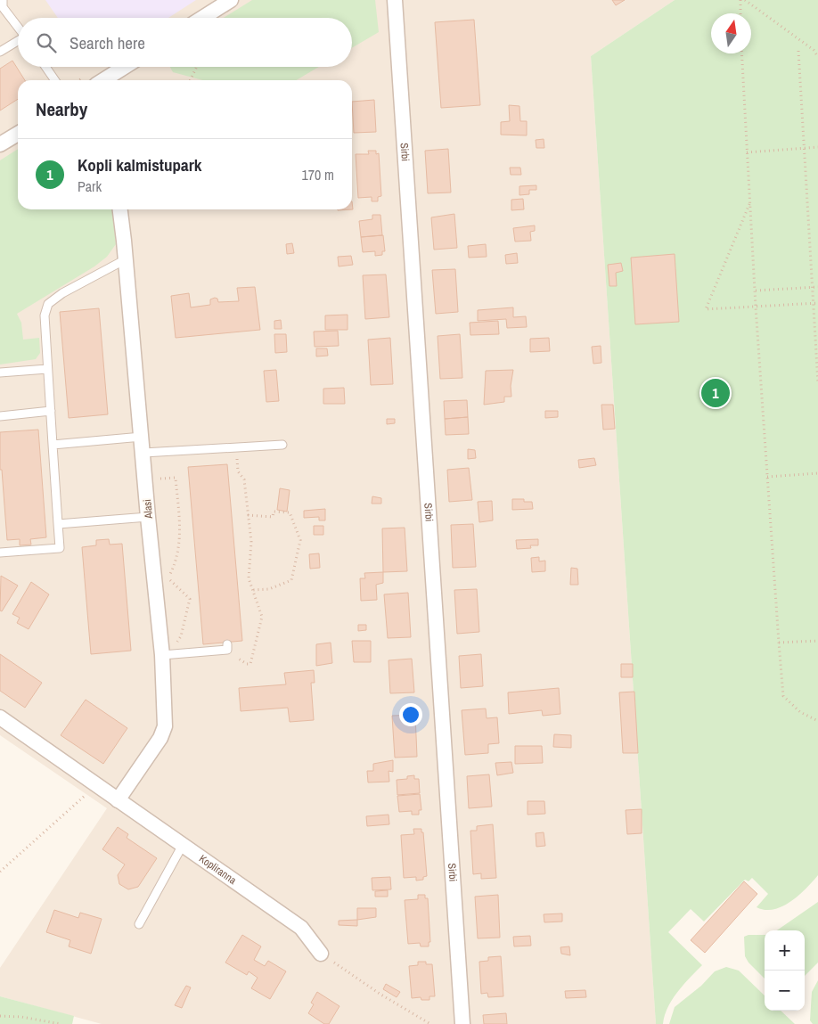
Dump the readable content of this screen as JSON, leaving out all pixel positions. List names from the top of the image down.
{
  "streets": {
    "street": ["Sirbi", "Alasi", "Kopliranna"]
  },
  "crossings": [
    ["Alasi", "Kopliranna"]
  ],
  "north": "top",
  "page": {
    "search": "Search here",
    "heading": "Nearby",
    "list": [
      {
        "mark": "1",
        "name": "Kopli kalmistupark",
        "note": "Park",
        "value": "170 m"
      }
    ],
    "pins": "1",
    "map_buttons": ["+", "−"]
  }
}
